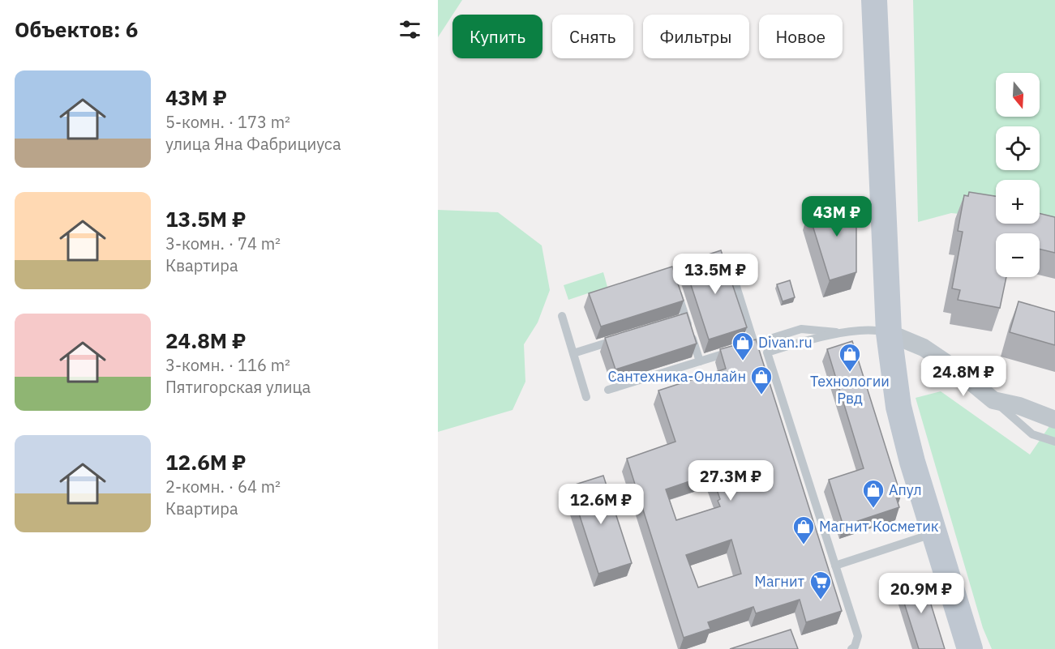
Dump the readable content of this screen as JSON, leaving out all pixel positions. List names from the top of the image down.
{
  "places": {
    "shop": [
      "Divan.ru",
      "Технологии Рвд",
      "Сантехника-Онлайн",
      "Апул",
      "Магнит Косметик"
    ],
    "supermarket": ["Магнит"]
  },
  "north": "bottom",
  "page": {
    "heading": "Объектов: 6",
    "chip": [
      "Купить",
      "Снять",
      "Фильтры",
      "Новое"
    ],
    "list": [
      {
        "name": "43M ₽",
        "note": "5-комн. · 173 m² · улица Яна Фабрициуса"
      },
      {
        "name": "13.5M ₽",
        "note": "3-комн. · 74 m² · Квартира"
      },
      {
        "name": "24.8M ₽",
        "note": "3-комн. · 116 m² · Пятигорская улица"
      },
      {
        "name": "12.6M ₽",
        "note": "2-комн. · 64 m² · Квартира"
      }
    ],
    "map_buttons": ["+", "−"],
    "price": [
      "43M ₽",
      "13.5M ₽",
      "24.8M ₽",
      "27.3M ₽",
      "12.6M ₽",
      "20.9M ₽"
    ]
  }
}
